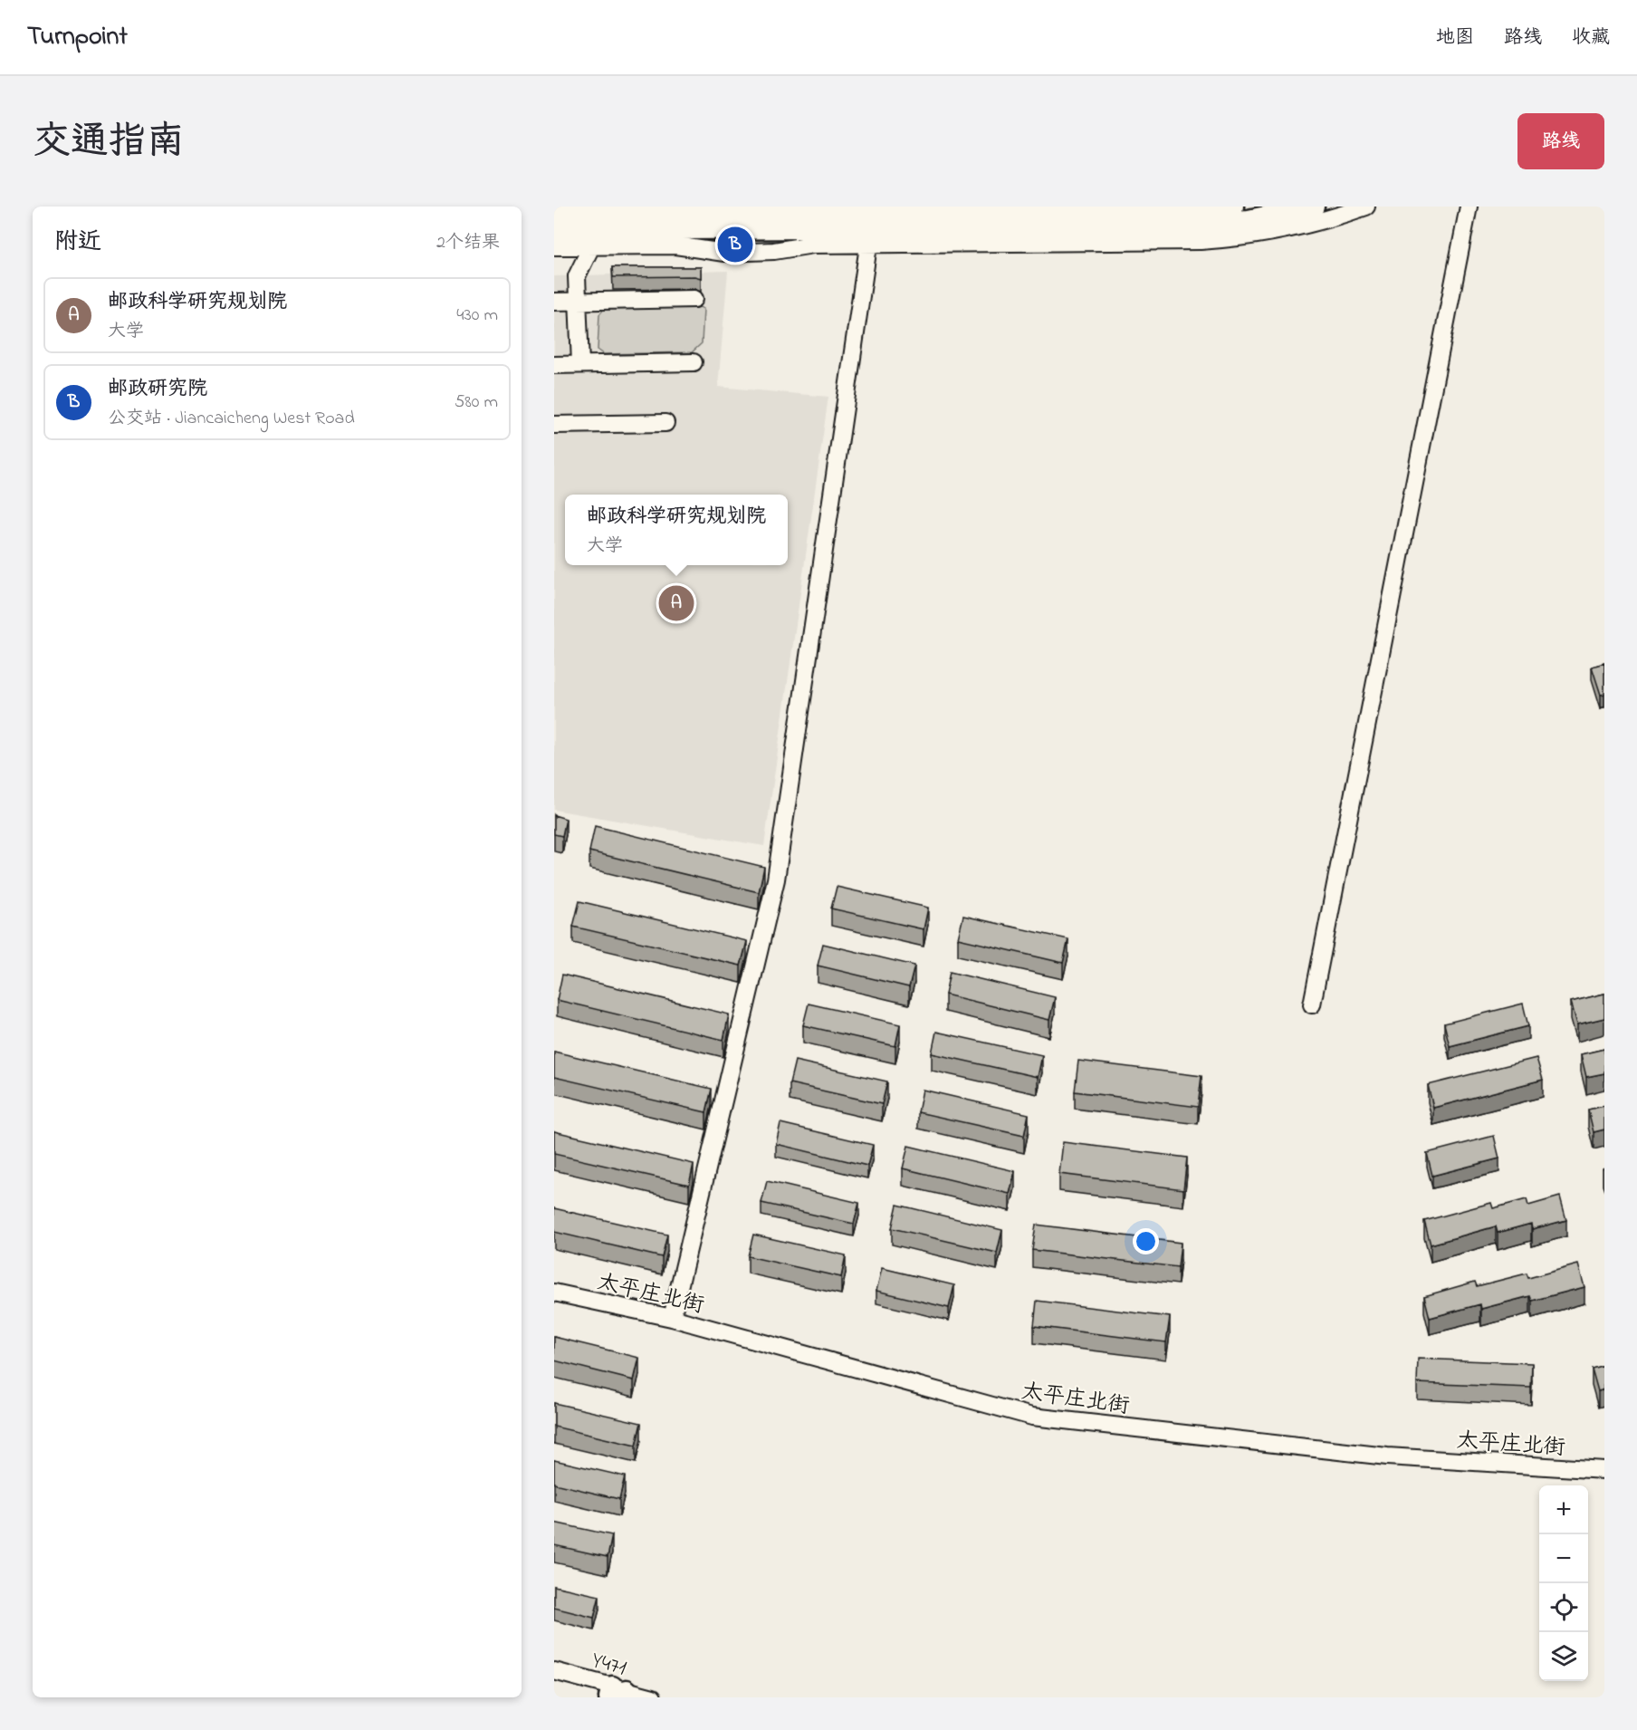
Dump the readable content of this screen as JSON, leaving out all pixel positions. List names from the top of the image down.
{
  "streets": {
    "street": ["太平庄北街", "Y471"]
  },
  "page": {
    "header": "Turnpoint",
    "nav": ["地图", "路线", "收藏"],
    "title": "交通指南",
    "buttons": "路线",
    "heading": ["附近", "2个结果"],
    "pins": ["B", "A"],
    "list": [
      {
        "mark": "A",
        "name": "邮政科学研究规划院",
        "note": "大学",
        "value": "430 m"
      },
      {
        "mark": "B",
        "name": "邮政研究院",
        "note": "公交站 · Jiancaicheng West Road",
        "value": "580 m"
      }
    ],
    "popup": ["邮政科学研究规划院", "大学"],
    "map_buttons": ["+", "−"]
  }
}
